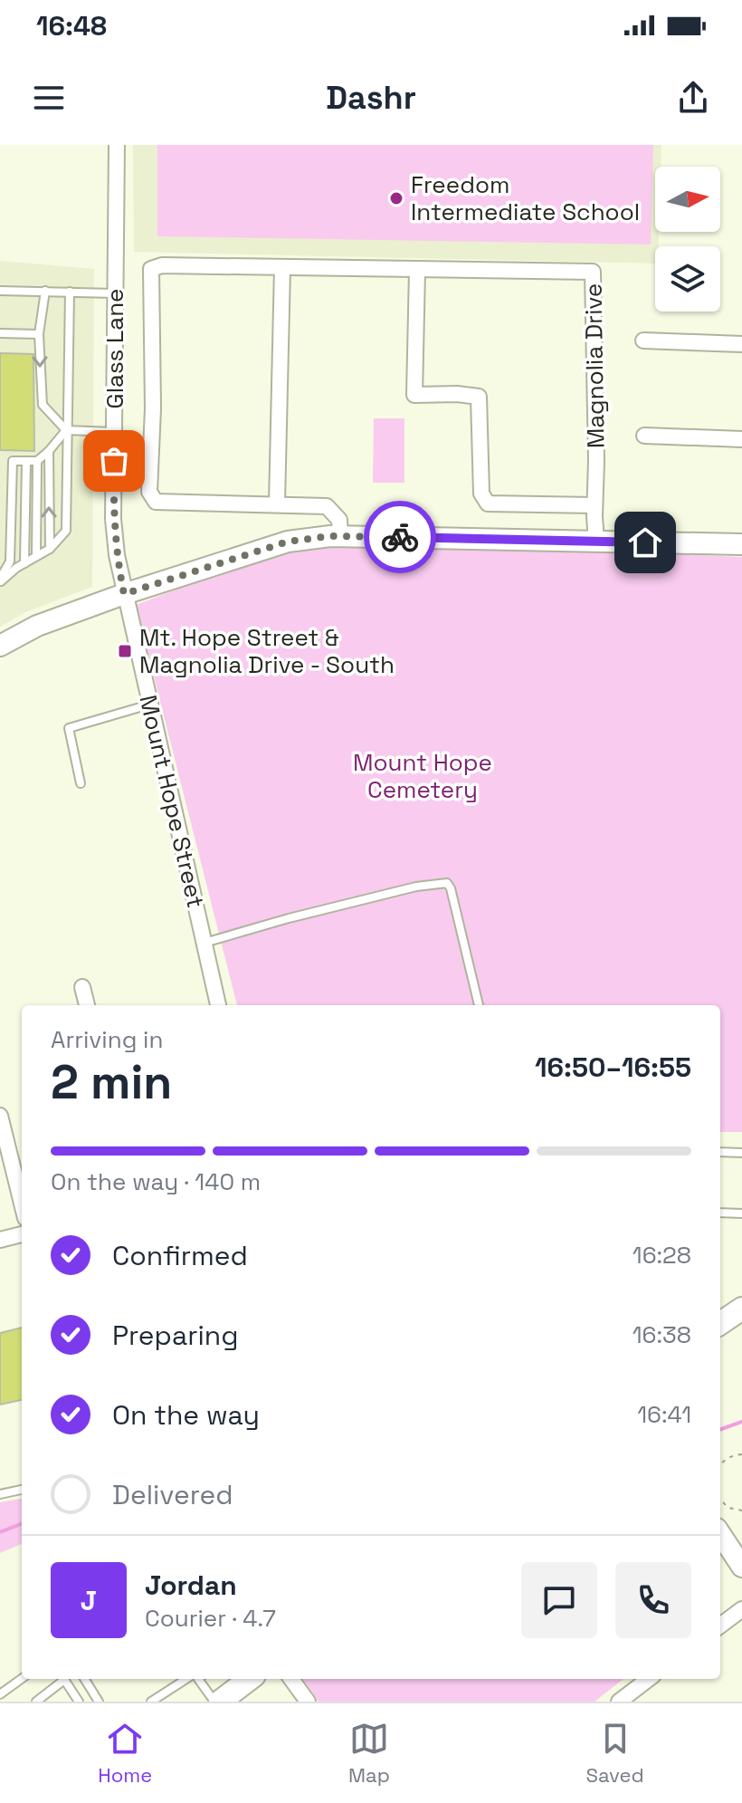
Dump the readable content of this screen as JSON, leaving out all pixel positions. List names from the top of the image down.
{
  "streets": {
    "street": ["Glass Lane", "Magnolia Drive", "Mount Hope Street"]
  },
  "crossings": [
    ["Glass Lane", "Mount Hope Street"]
  ],
  "parks": ["Mount Hope Cemetery"],
  "places": {
    "other": ["Freedom Intermediate School"],
    "transit": ["Mt. Hope Street & Magnolia Drive - South"]
  },
  "north": "right",
  "page": {
    "status": "16:48",
    "header": "Dashr",
    "heading": ["2 min", "Arriving in", "16:50–16:55"],
    "panel": ["Jordan", "Courier · 4.7"],
    "bar": "On the way · 140 m",
    "list": [
      ["Confirmed", "16:28"],
      ["Preparing", "16:38"],
      ["On the way", "16:41"],
      "Delivered"
    ],
    "round": "J",
    "tabs": ["Home", "Map", "Saved"]
  }
}
